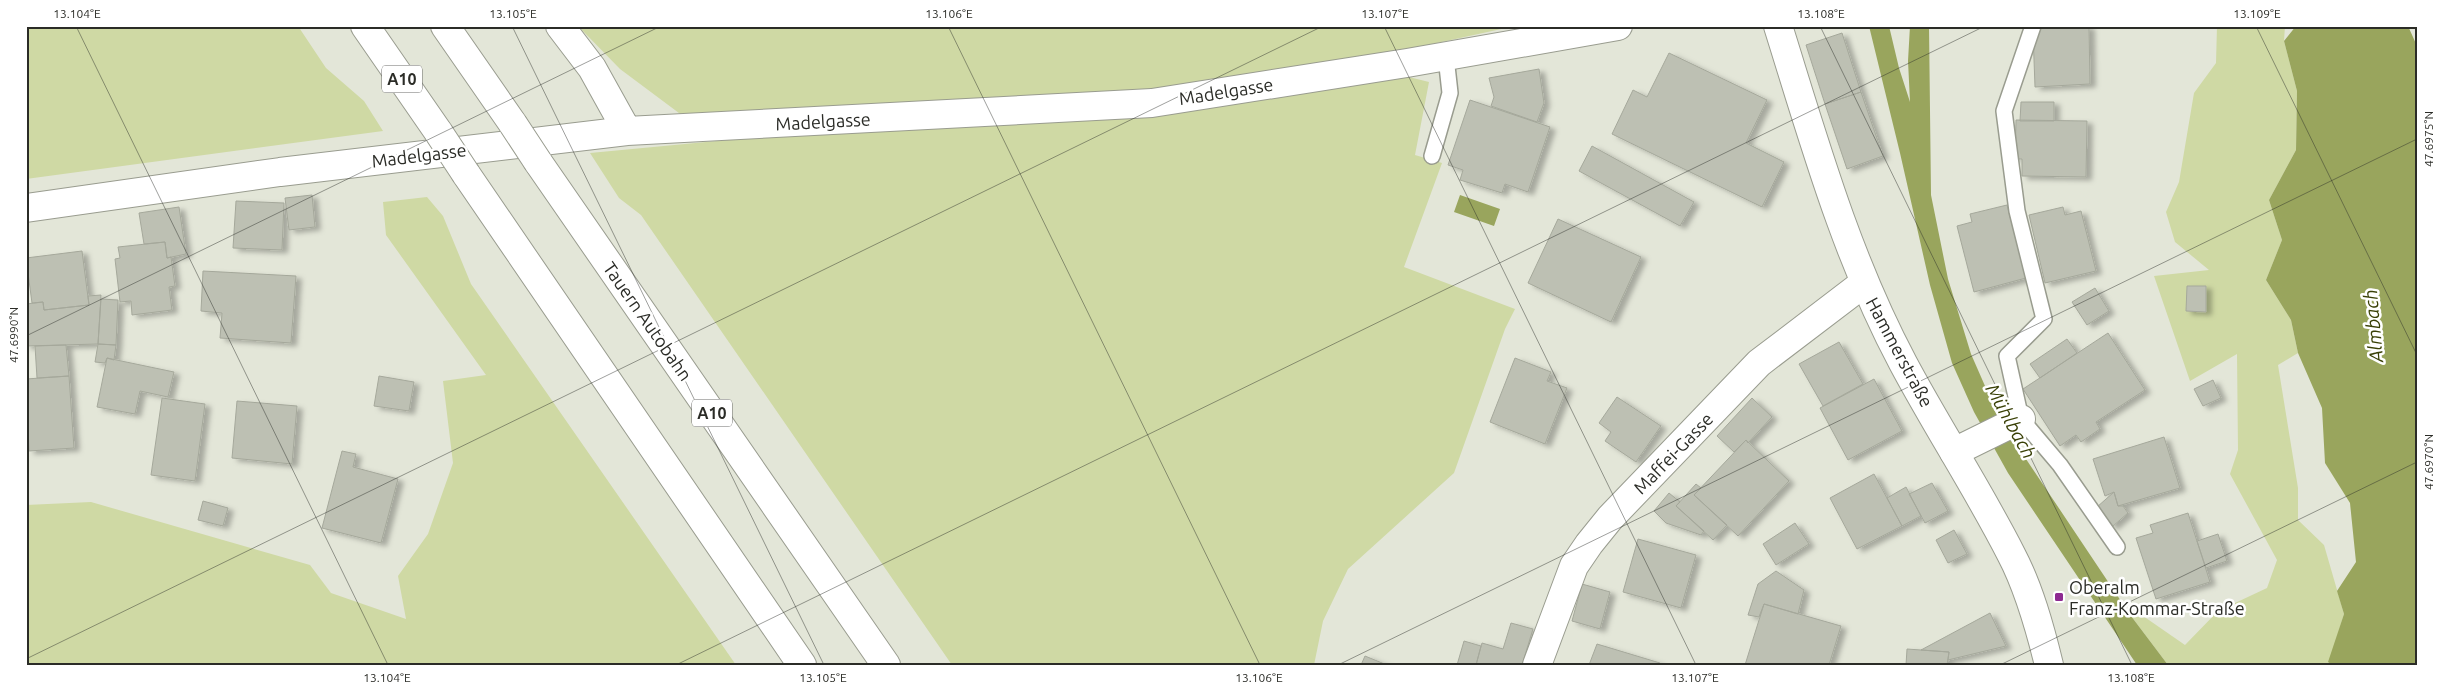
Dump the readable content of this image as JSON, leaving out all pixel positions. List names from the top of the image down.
{
  "streets": {
    "main road": [
      "A10",
      "Madelgasse",
      "Tauern Autobahn",
      "Hammerstraße",
      "Maffei-Gasse"
    ]
  },
  "crossings": [
    ["Hammerstraße", "Maffei-Gasse"]
  ],
  "water": ["Almbach", "Mühlbach"],
  "places": {
    "transit": ["Oberalm Franz-Kommar-Straße"]
  },
  "coordinates": [
    "13.104°E",
    "13.105°E",
    "13.106°E",
    "13.107°E",
    "13.108°E",
    "13.109°E",
    "47.6975°N",
    "47.6990°N",
    "47.6970°N"
  ]
}
